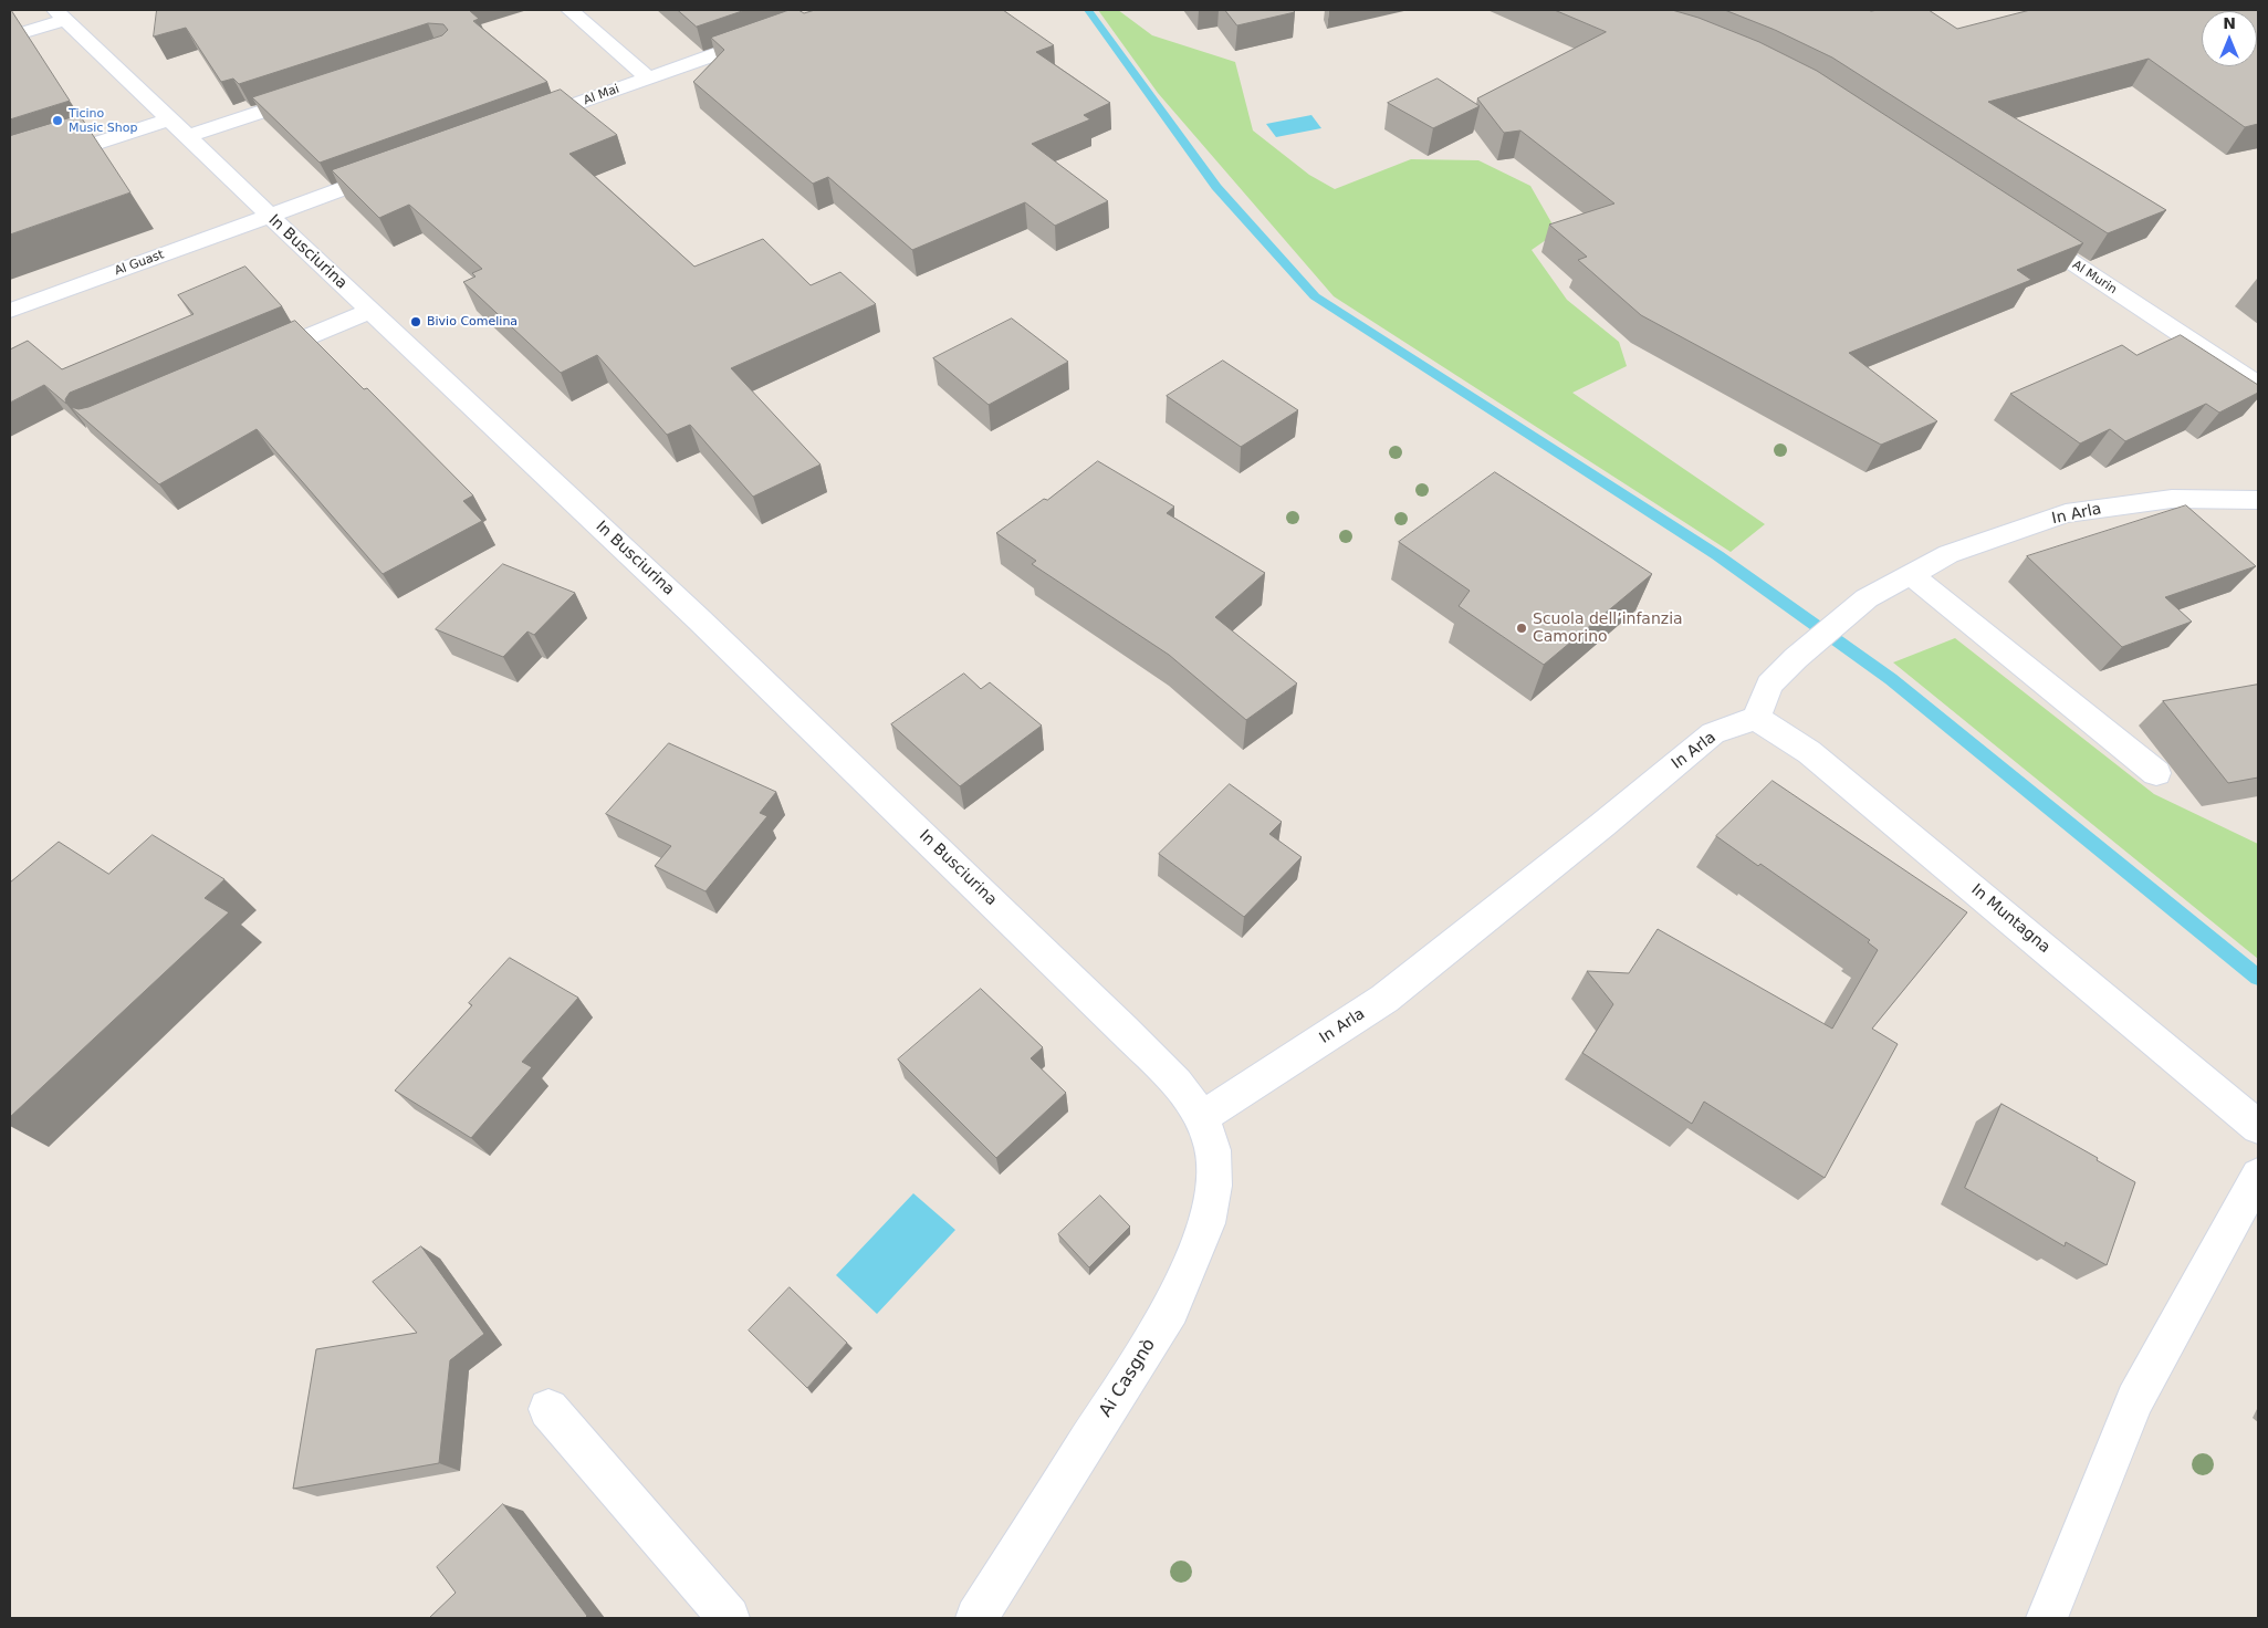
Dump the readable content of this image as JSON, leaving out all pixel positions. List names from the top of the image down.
{
  "streets": {
    "street": [
      "Al Mai",
      "In Busciurina",
      "Al Guast",
      "Al Murin",
      "In Arla",
      "In Muntagna",
      "Ai Casgnò"
    ]
  },
  "crossings": [
    ["In Busciurina", "Al Guast"],
    ["In Busciurina", "In Arla"],
    ["In Busciurina", "Ai Casgnò"],
    ["In Arla", "In Muntagna"],
    ["In Arla", "Ai Casgnò"]
  ],
  "places": ["Ticino Music Shop", "Bivio Comelina", "Scuola dell’infanzia Camorino"],
  "north": "top"
}
